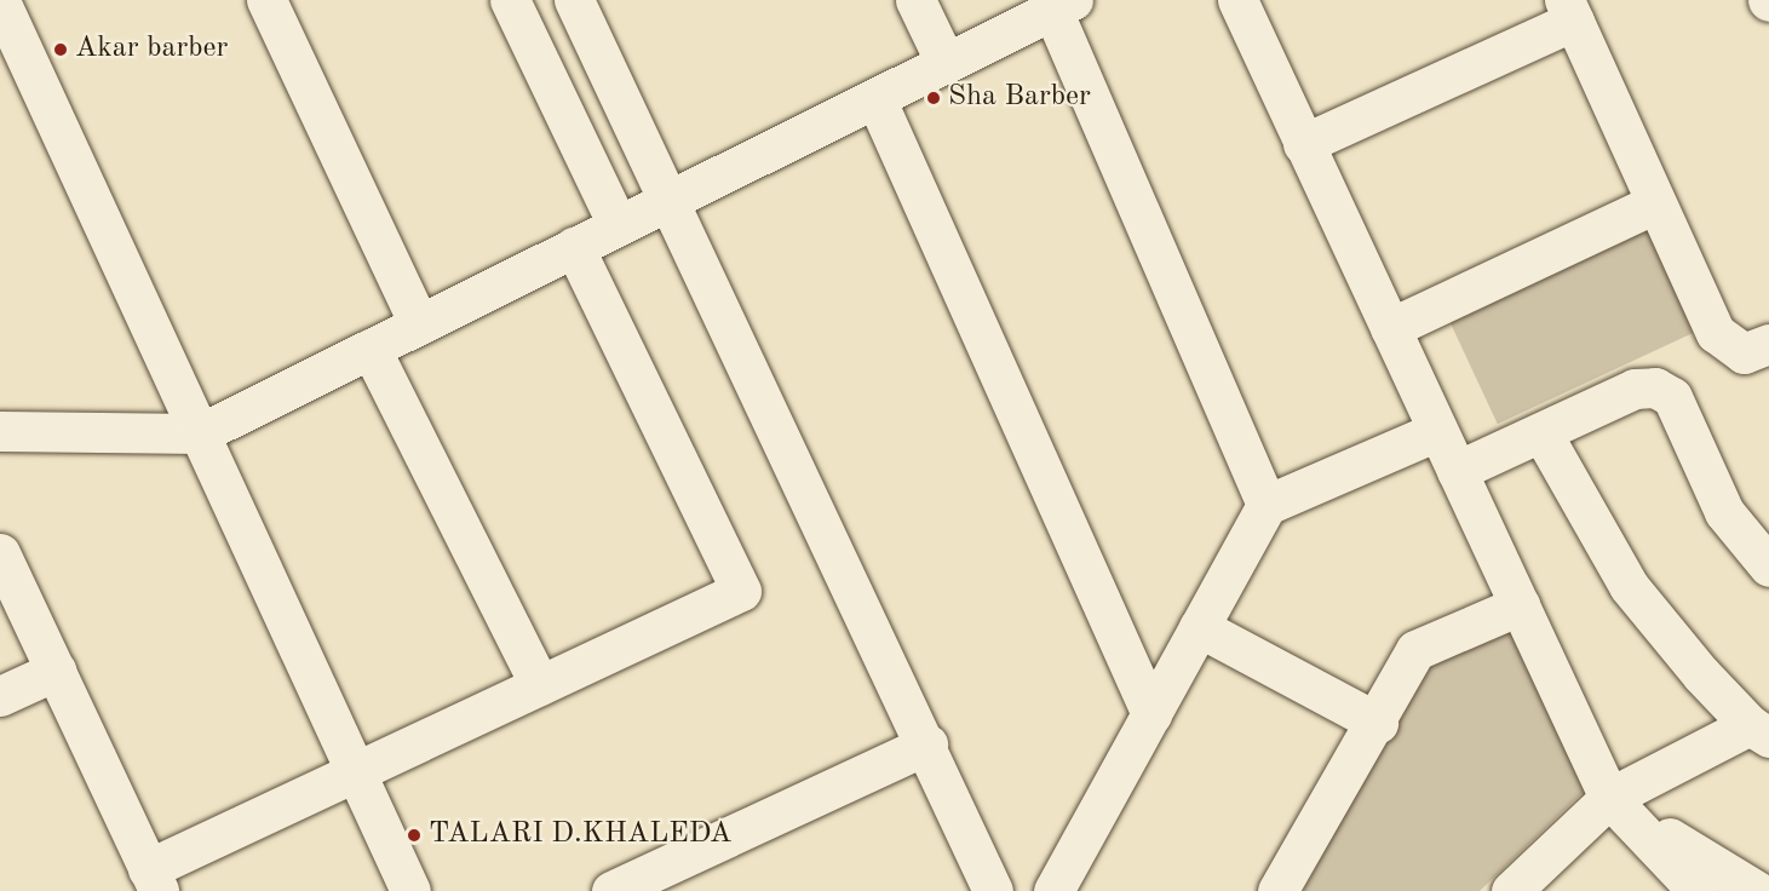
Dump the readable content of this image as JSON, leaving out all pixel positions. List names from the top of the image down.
{
  "places": ["Akar barber", "Sha Barber", "TALARI D.KHALEDA"]
}
